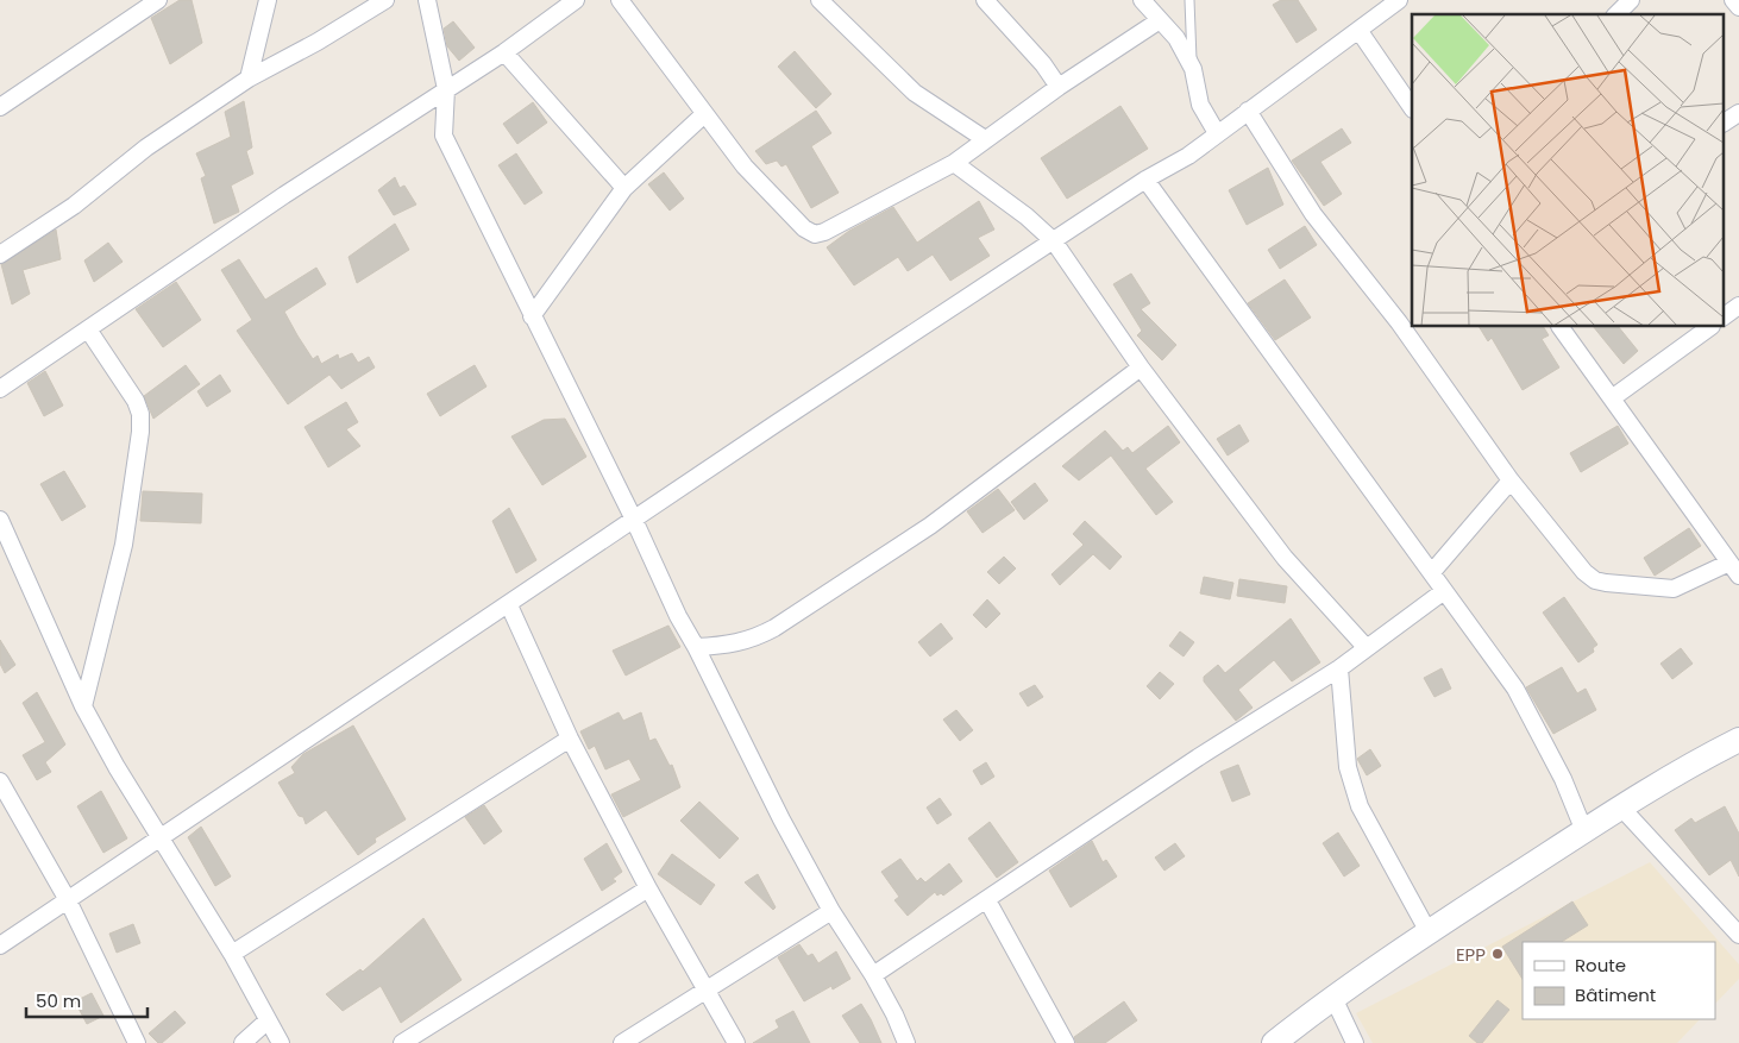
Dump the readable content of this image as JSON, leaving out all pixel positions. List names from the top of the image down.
{
  "places": ["EPP"],
  "legend": ["Route", "Bâtiment"],
  "scale_bar": "50 m"
}
